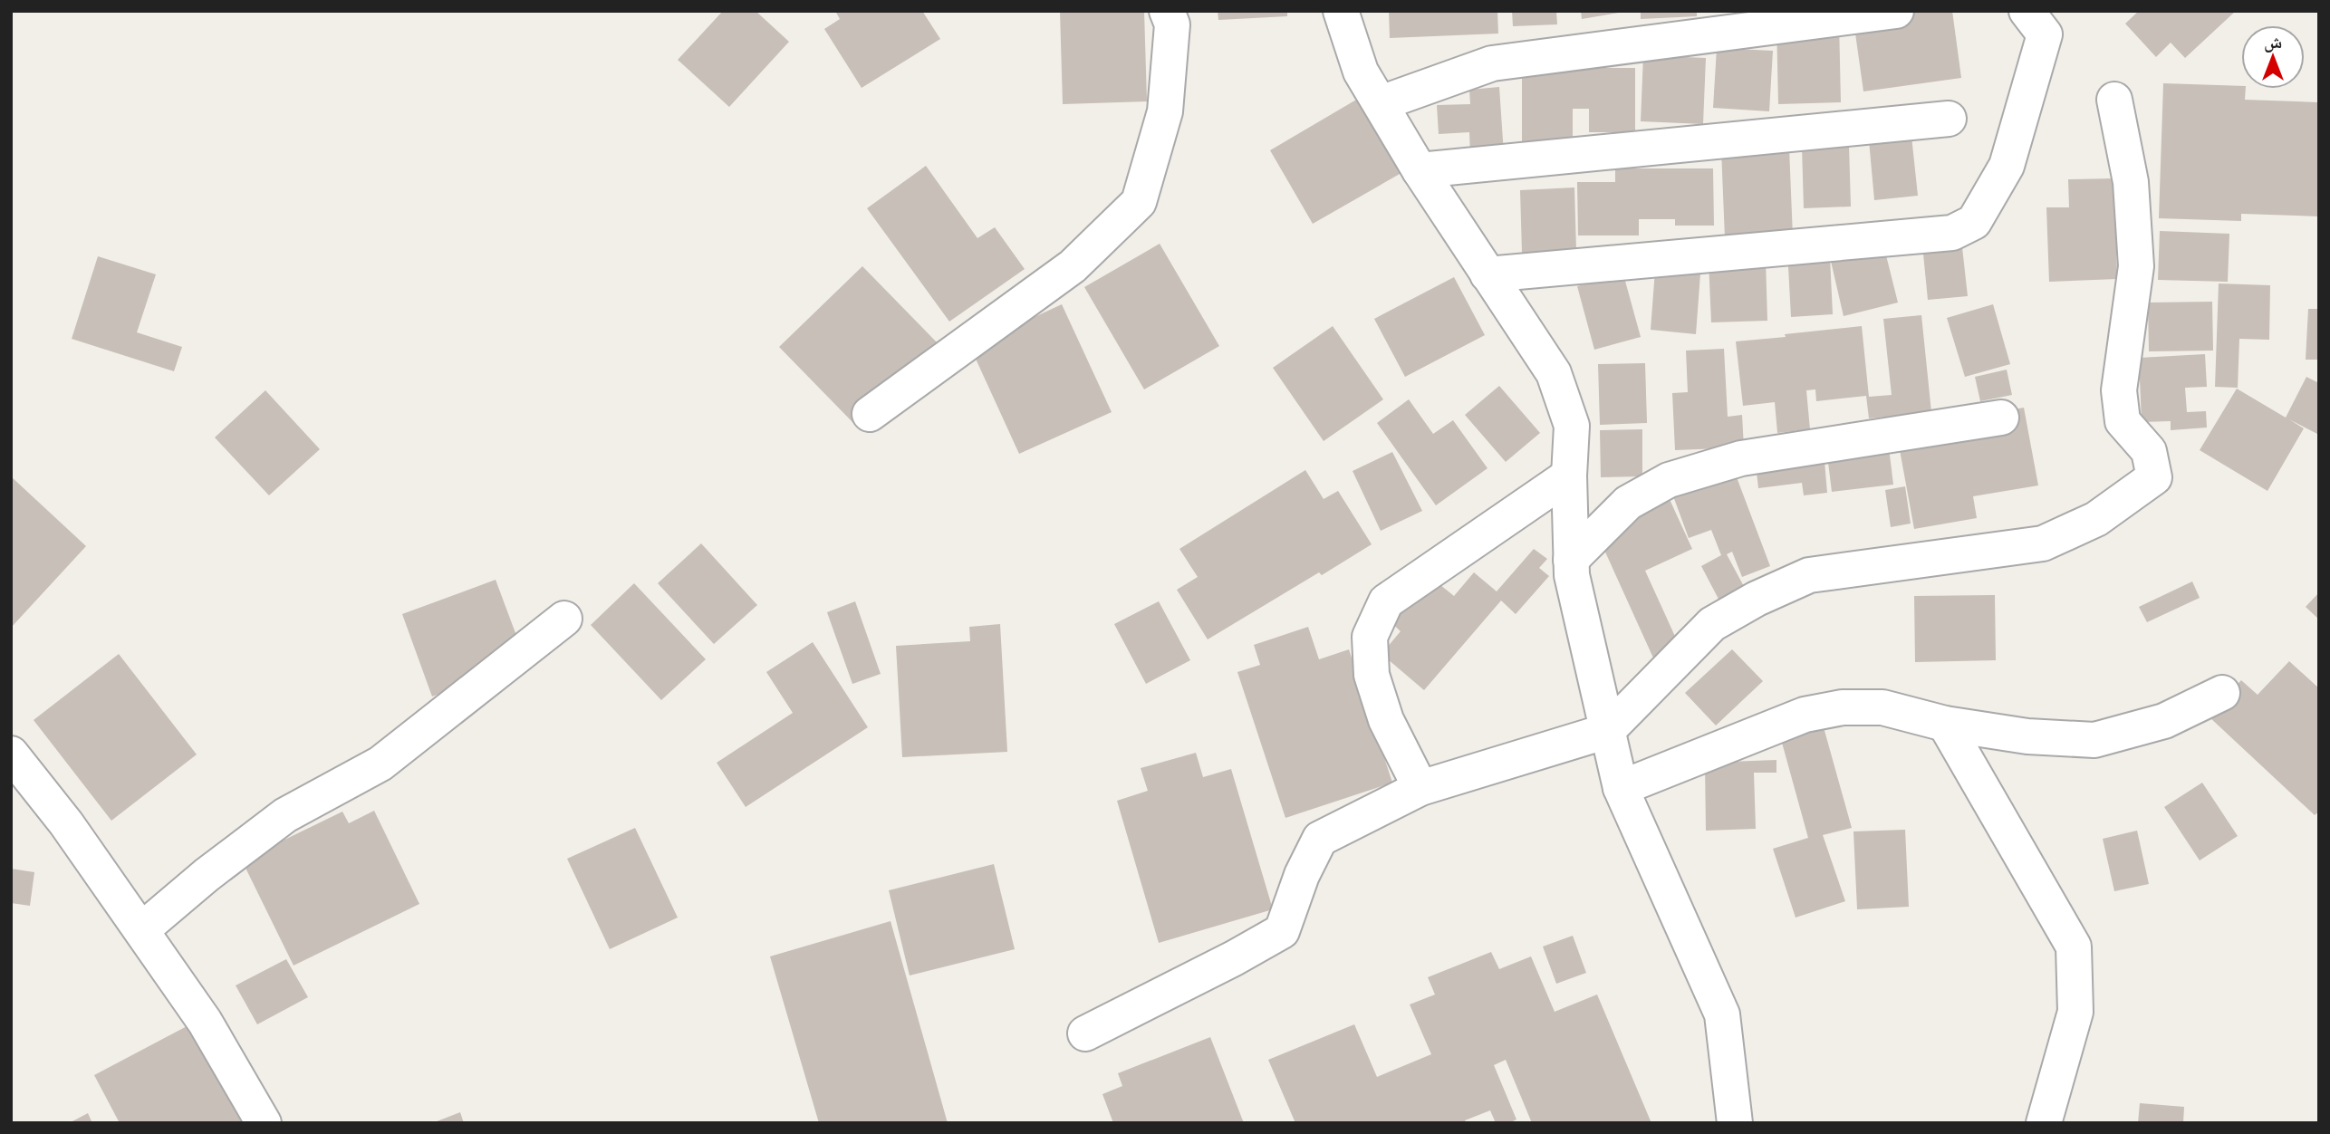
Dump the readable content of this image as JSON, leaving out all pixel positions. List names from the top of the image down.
{
  "north": "top"
}
